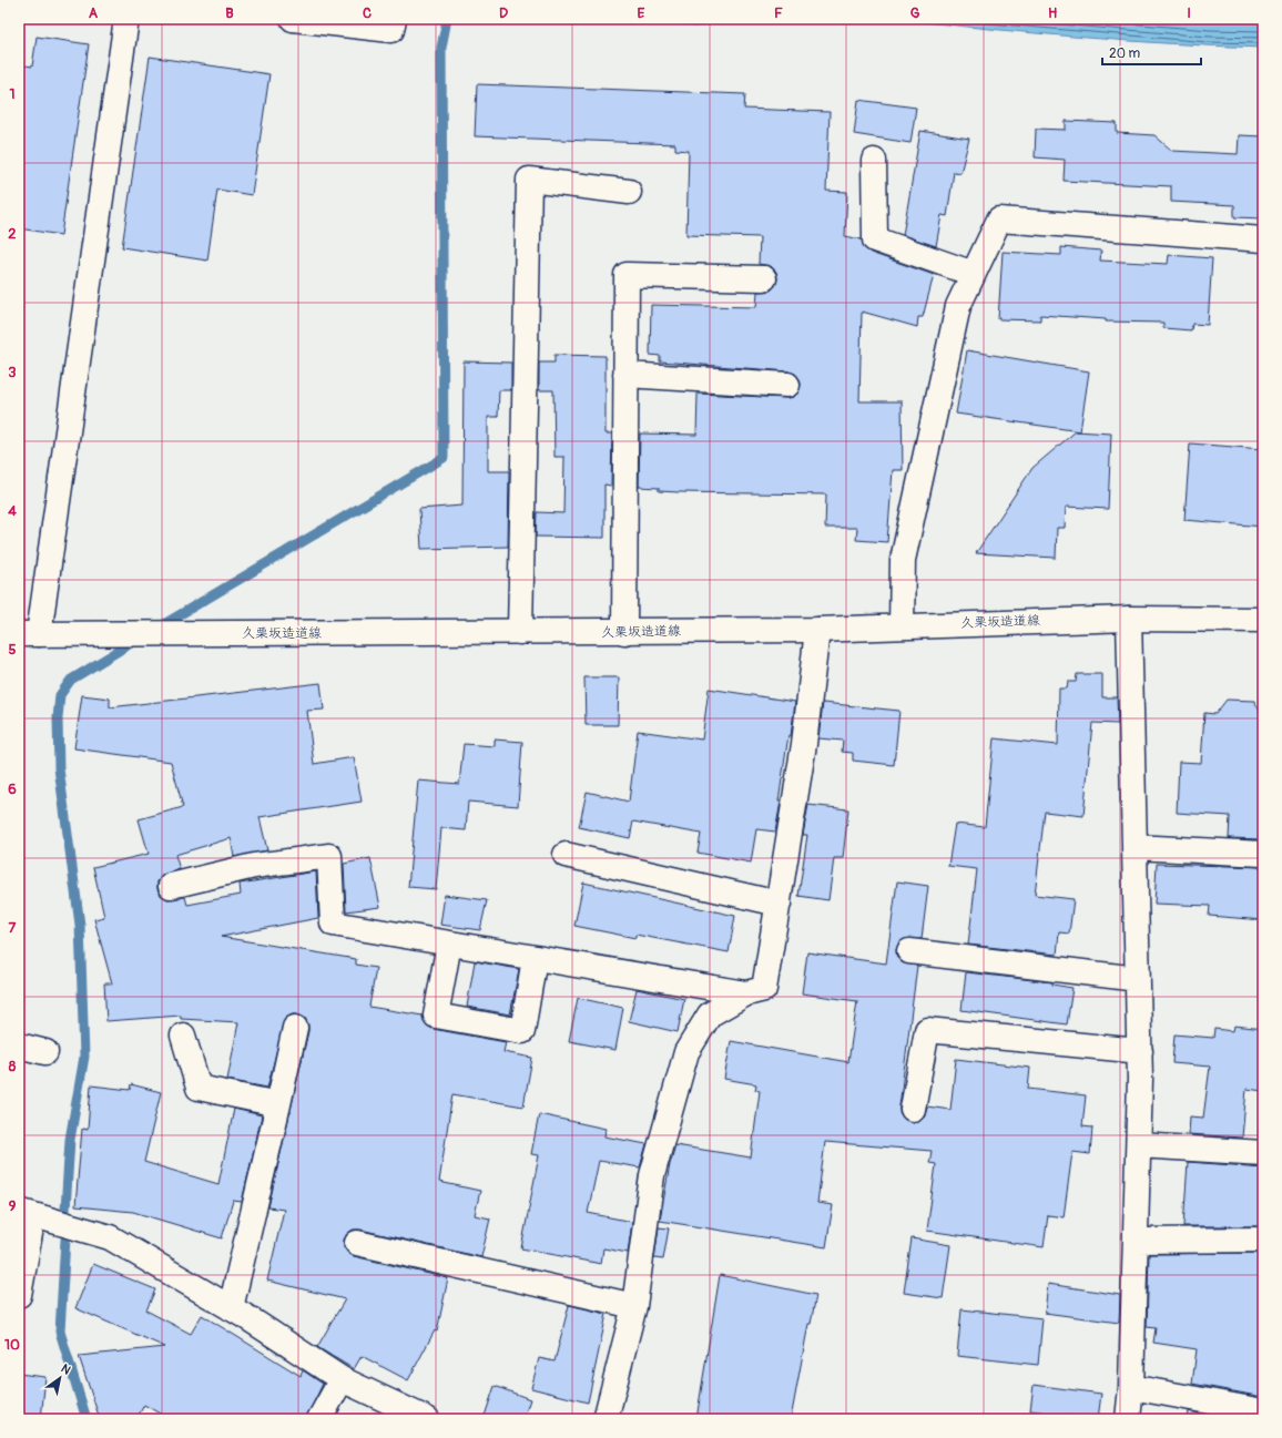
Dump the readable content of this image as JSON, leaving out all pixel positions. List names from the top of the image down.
{
  "streets": {
    "street": ["久栗坂造道線"]
  },
  "scale_bar": "20 m",
  "north": "top right",
  "grid": {
    "columns": [
      "A",
      "B",
      "C",
      "D",
      "E",
      "F",
      "G",
      "H",
      "I"
    ],
    "rows": [
      "1",
      "2",
      "3",
      "4",
      "5",
      "6",
      "7",
      "8",
      "9",
      "10"
    ]
  }
}
